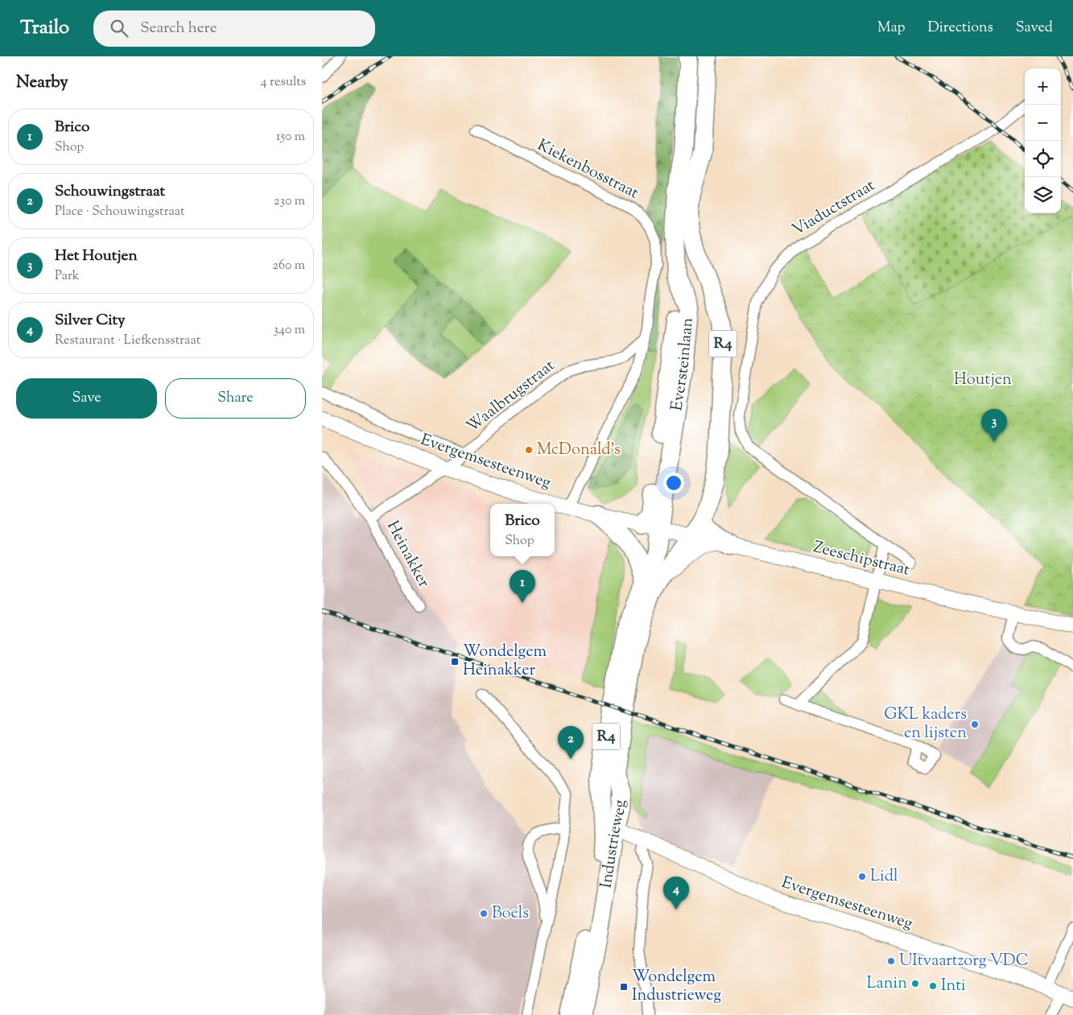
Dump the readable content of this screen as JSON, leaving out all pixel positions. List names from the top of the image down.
{
  "streets": {
    "highway": ["R4", "Eversteinlaan", "Industrieweg"],
    "main road": ["Evergemsesteenweg", "Zeeschipstraat"],
    "street": [
      "Kiekenbosstraat",
      "Viaductstraat",
      "Waalbrugstraat",
      "Heinakker"
    ]
  },
  "crossings": [
    ["Kiekenbosstraat", "Waalbrugstraat"],
    ["Kiekenbosstraat", "Evergemsesteenweg"],
    ["R4", "Eversteinlaan"],
    ["R4", "Zeeschipstraat"],
    ["R4", "Industrieweg"],
    ["Eversteinlaan", "Evergemsesteenweg"],
    ["Eversteinlaan", "Zeeschipstraat"],
    ["Eversteinlaan", "Industrieweg"],
    ["Waalbrugstraat", "Evergemsesteenweg"],
    ["Waalbrugstraat", "Heinakker"],
    ["Evergemsesteenweg", "Heinakker"],
    ["Evergemsesteenweg", "Zeeschipstraat"],
    ["Evergemsesteenweg", "Industrieweg"]
  ],
  "parks": ["Houtjen"],
  "places": {
    "other": [
      "McDonald's",
      "GKL kaders en lijsten",
      "Lidl",
      "Boels",
      "UItvaartzorg VDC",
      "Lanin",
      "Inti"
    ],
    "transit": ["Wondelgem Heinakker", "Wondelgem Industrieweg"]
  },
  "page": {
    "header": "Trailo",
    "search": "Search here",
    "nav": ["Map", "Directions", "Saved"],
    "heading": ["Nearby", "4 results"],
    "map_buttons": ["+", "−"],
    "list": [
      {
        "mark": "1",
        "name": "Brico",
        "note": "Shop",
        "value": "150 m"
      },
      {
        "mark": "2",
        "name": "Schouwingstraat",
        "note": "Place · Schouwingstraat",
        "value": "230 m"
      },
      {
        "mark": "3",
        "name": "Het Houtjen",
        "note": "Park",
        "value": "260 m"
      },
      {
        "mark": "4",
        "name": "Silver City",
        "note": "Restaurant · Liefkensstraat",
        "value": "340 m"
      }
    ],
    "buttons": ["Save", "Share"],
    "pins": [
      "3",
      "1",
      "2",
      "4"
    ],
    "popup": ["Brico", "Shop"]
  }
}
